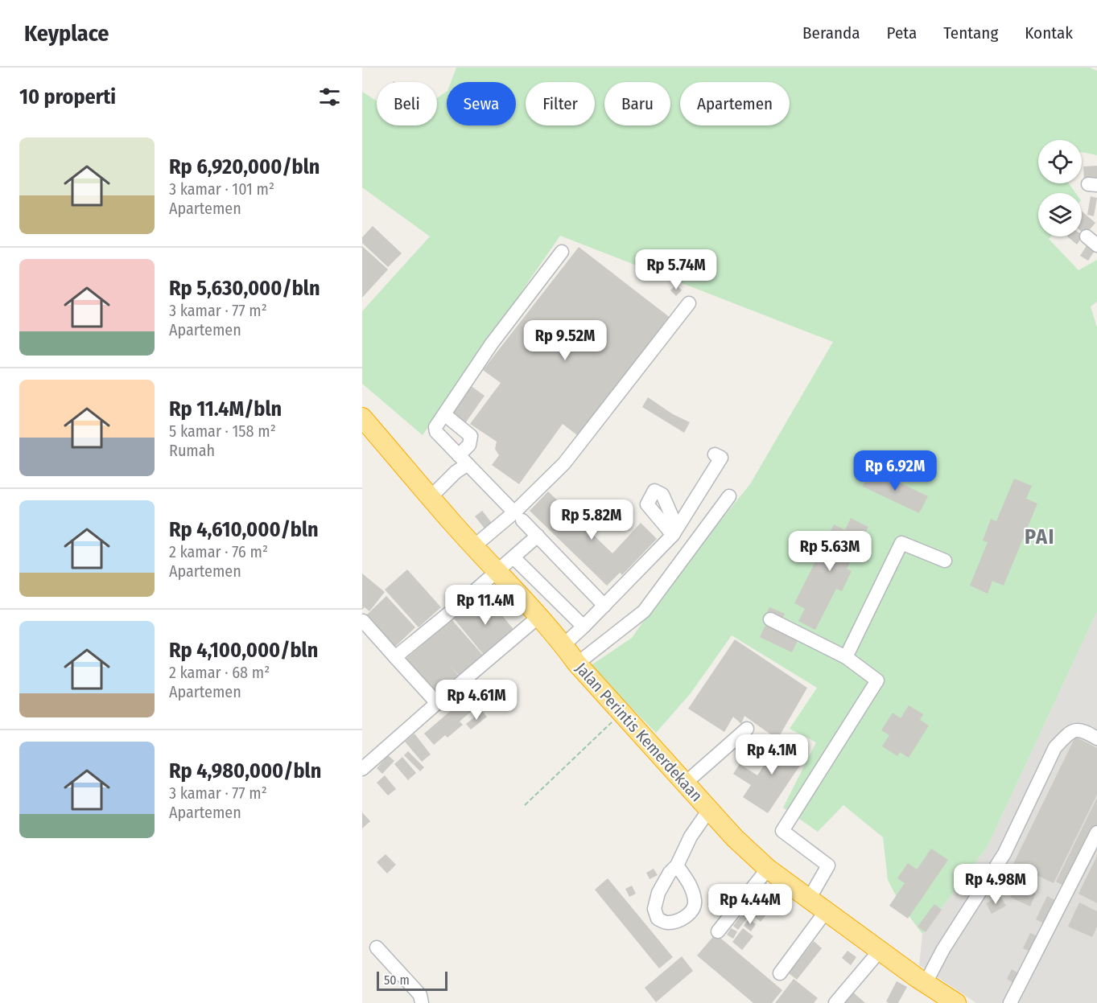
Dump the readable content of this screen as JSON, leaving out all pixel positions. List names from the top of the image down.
{
  "streets": {
    "highway": ["Jalan Perintis Kemerdekaan"]
  },
  "districts": ["PAI"],
  "scale_bar": "50 m",
  "page": {
    "header": "Keyplace",
    "nav": [
      "Beranda",
      "Peta",
      "Tentang",
      "Kontak"
    ],
    "heading": "10 properti",
    "chip": [
      "Beli",
      "Sewa",
      "Filter",
      "Baru",
      "Apartemen"
    ],
    "list": [
      {
        "name": "Rp 6,920,000/bln",
        "note": "3 kamar · 101 m² · Apartemen"
      },
      {
        "name": "Rp 5,630,000/bln",
        "note": "3 kamar · 77 m² · Apartemen"
      },
      {
        "name": "Rp 11.4M/bln",
        "note": "5 kamar · 158 m² · Rumah"
      },
      {
        "name": "Rp 4,610,000/bln",
        "note": "2 kamar · 76 m² · Apartemen"
      },
      {
        "name": "Rp 4,100,000/bln",
        "note": "2 kamar · 68 m² · Apartemen"
      },
      {
        "name": "Rp 4,980,000/bln",
        "note": "3 kamar · 77 m² · Apartemen"
      }
    ],
    "price": [
      "Rp 5.74M",
      "Rp 9.52M",
      "Rp 6.92M",
      "Rp 5.82M",
      "Rp 5.63M",
      "Rp 11.4M",
      "Rp 4.61M",
      "Rp 4.1M",
      "Rp 4.98M",
      "Rp 4.44M"
    ],
    "scale": "50 m"
  }
}
